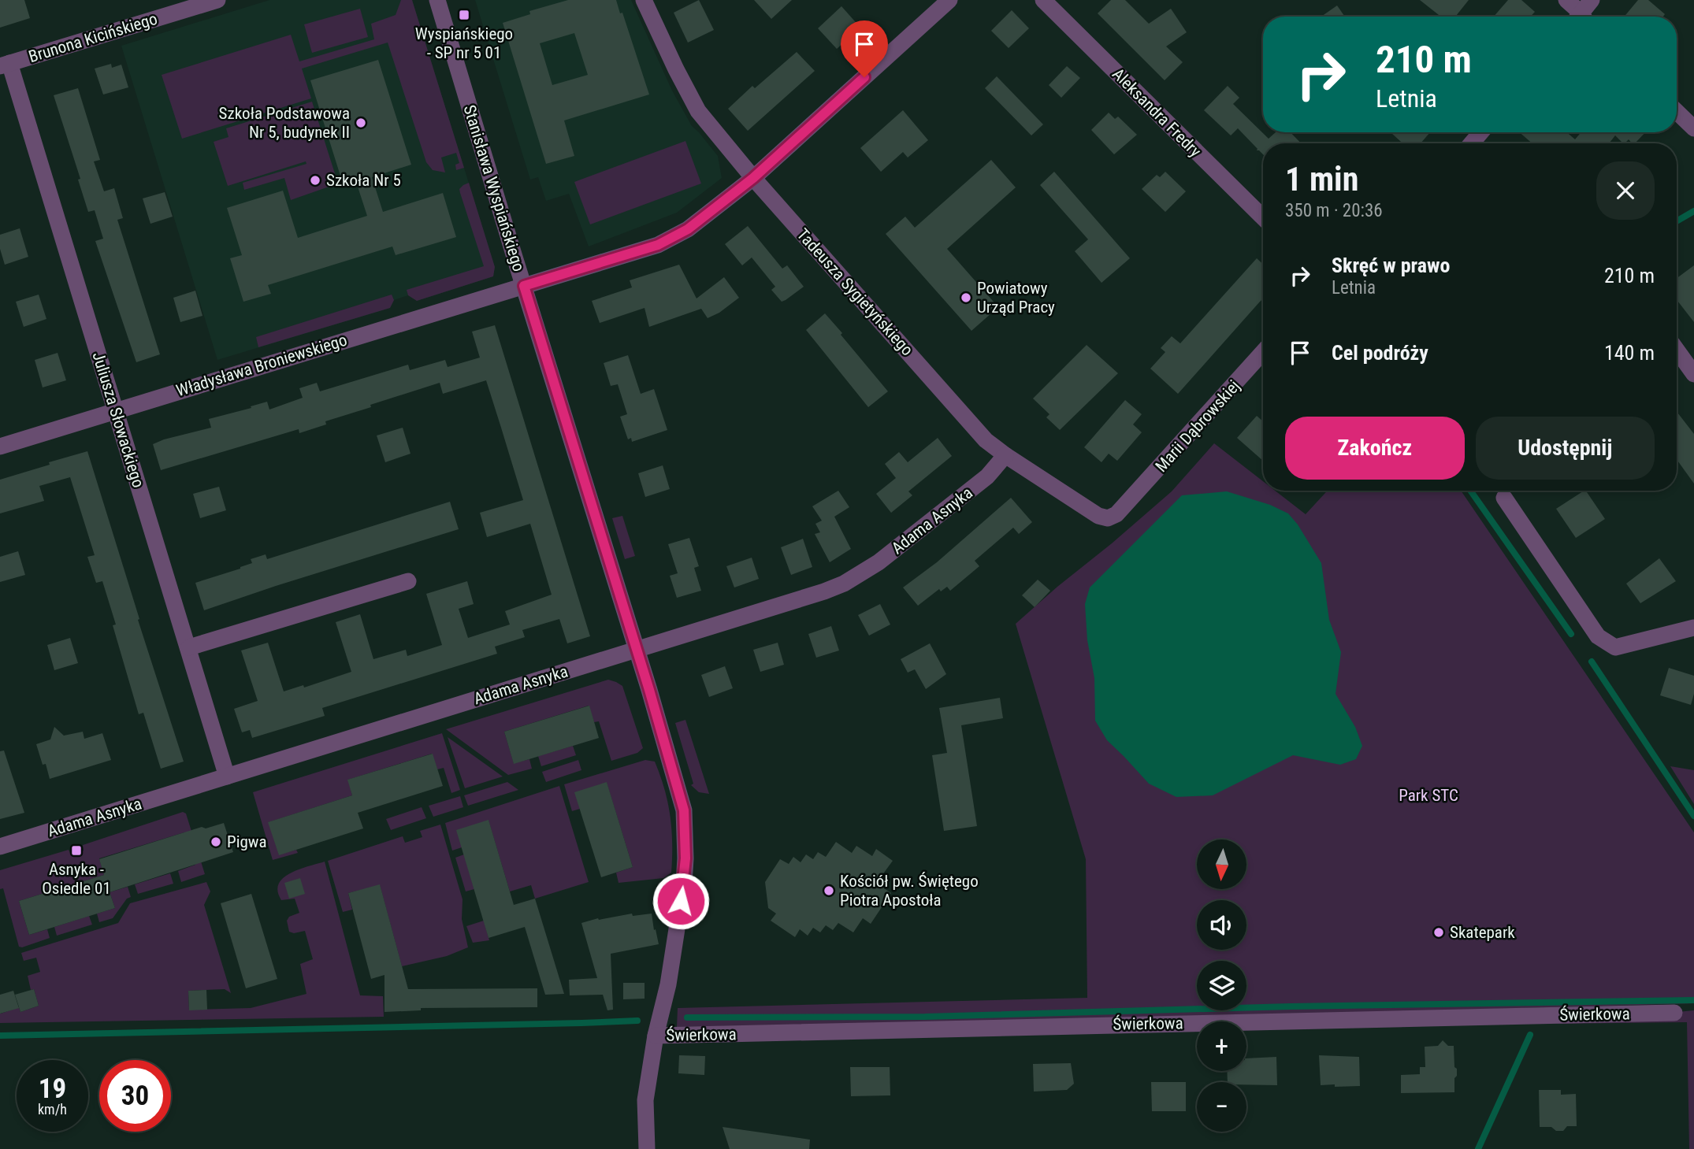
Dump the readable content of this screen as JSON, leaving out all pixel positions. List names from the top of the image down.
{
  "streets": {
    "street": [
      "Brunona Kicińskiego",
      "Aleksandra Fredry",
      "Stanisława Wyspiańskiego",
      "Tadeusza Sygietyńskiego",
      "Władysława Broniewskiego",
      "Juliusza Słowackiego",
      "Marii Dąbrowskiej",
      "Adama Asnyka",
      "Świerkowa"
    ]
  },
  "crossings": [
    ["Brunona Kicińskiego", "Juliusza Słowackiego"],
    ["Stanisława Wyspiańskiego", "Władysława Broniewskiego"],
    ["Stanisława Wyspiańskiego", "Adama Asnyka"],
    ["Stanisława Wyspiańskiego", "Świerkowa"],
    ["Tadeusza Sygietyńskiego", "Władysława Broniewskiego"],
    ["Tadeusza Sygietyńskiego", "Marii Dąbrowskiej"],
    ["Tadeusza Sygietyńskiego", "Adama Asnyka"],
    ["Władysława Broniewskiego", "Juliusza Słowackiego"],
    ["Juliusza Słowackiego", "Adama Asnyka"]
  ],
  "parks": ["Park STC"],
  "places": {
    "transit": ["Wyspiańskiego - SP nr 5 01", "Asnyka - Osiedle 01"],
    "other": [
      "Szkoła Podstawowa Nr 5, budynek II",
      "Szkoła Nr 5",
      "Powiatowy Urząd Pracy",
      "Pigwa",
      "Kościół pw. Świętego Piotra Apostoła",
      "Skatepark"
    ]
  },
  "north": "bottom",
  "page": {
    "turn": ["210 m", "Letnia"],
    "heading": ["1 min", "350 m · 20:36"],
    "list": [
      {
        "name": "Skręć w prawo",
        "note": "Letnia",
        "value": "210 m"
      },
      {
        "name": "Cel podróży",
        "value": "140 m"
      }
    ],
    "buttons": ["Zakończ", "Udostępnij"],
    "map_buttons": ["+", "−"],
    "speed": "19 km/h",
    "limit": "30"
  }
}
